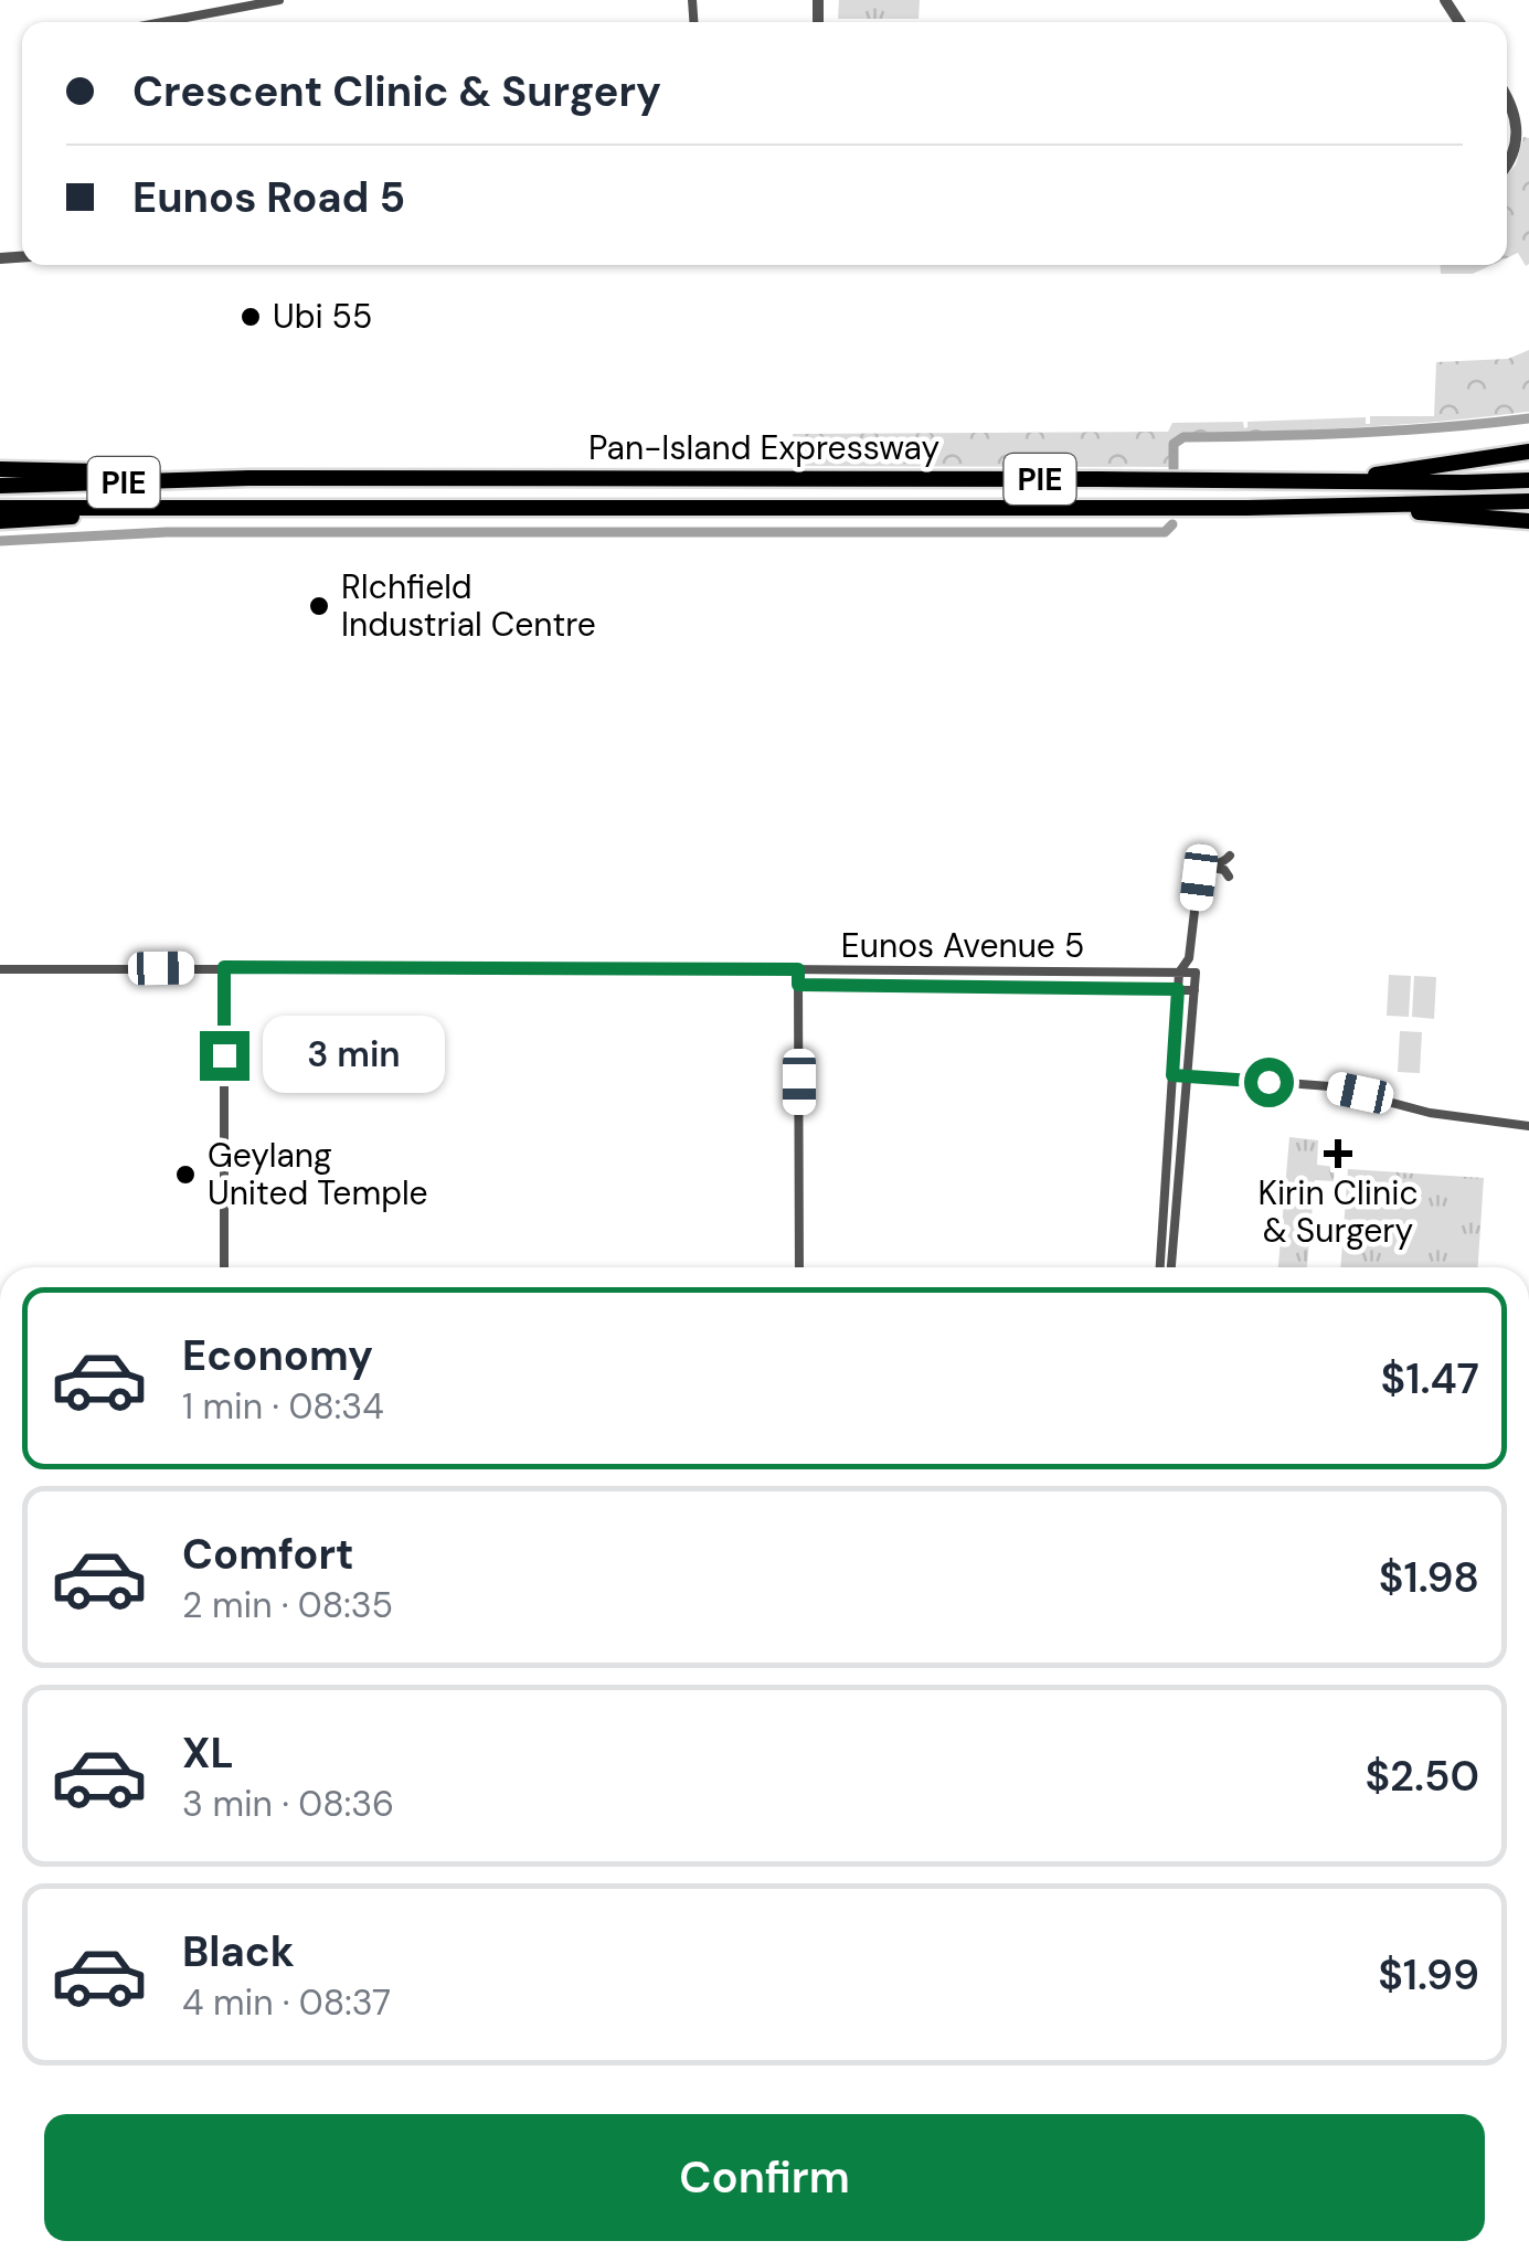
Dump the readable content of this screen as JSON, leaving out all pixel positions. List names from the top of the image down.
{
  "streets": {
    "highway": ["Pan-Island Expressway", "PIE"],
    "street": ["Eunos Avenue 5"]
  },
  "places": {
    "other": ["Ubi 55", "RIchfield Industrial Centre", "Geylang United Temple"],
    "health": ["Kirin Clinic & Surgery"]
  },
  "page": {
    "banner": ["Crescent Clinic & Surgery", "Eunos Road 5"],
    "bubble": "3 min",
    "list": [
      {
        "name": "Economy",
        "note": "1 min · 08:34",
        "value": "$1.47"
      },
      {
        "name": "Comfort",
        "note": "2 min · 08:35",
        "value": "$1.98"
      },
      {
        "name": "XL",
        "note": "3 min · 08:36",
        "value": "$2.50"
      },
      {
        "name": "Black",
        "note": "4 min · 08:37",
        "value": "$1.99"
      }
    ],
    "buttons": "Confirm"
  }
}
